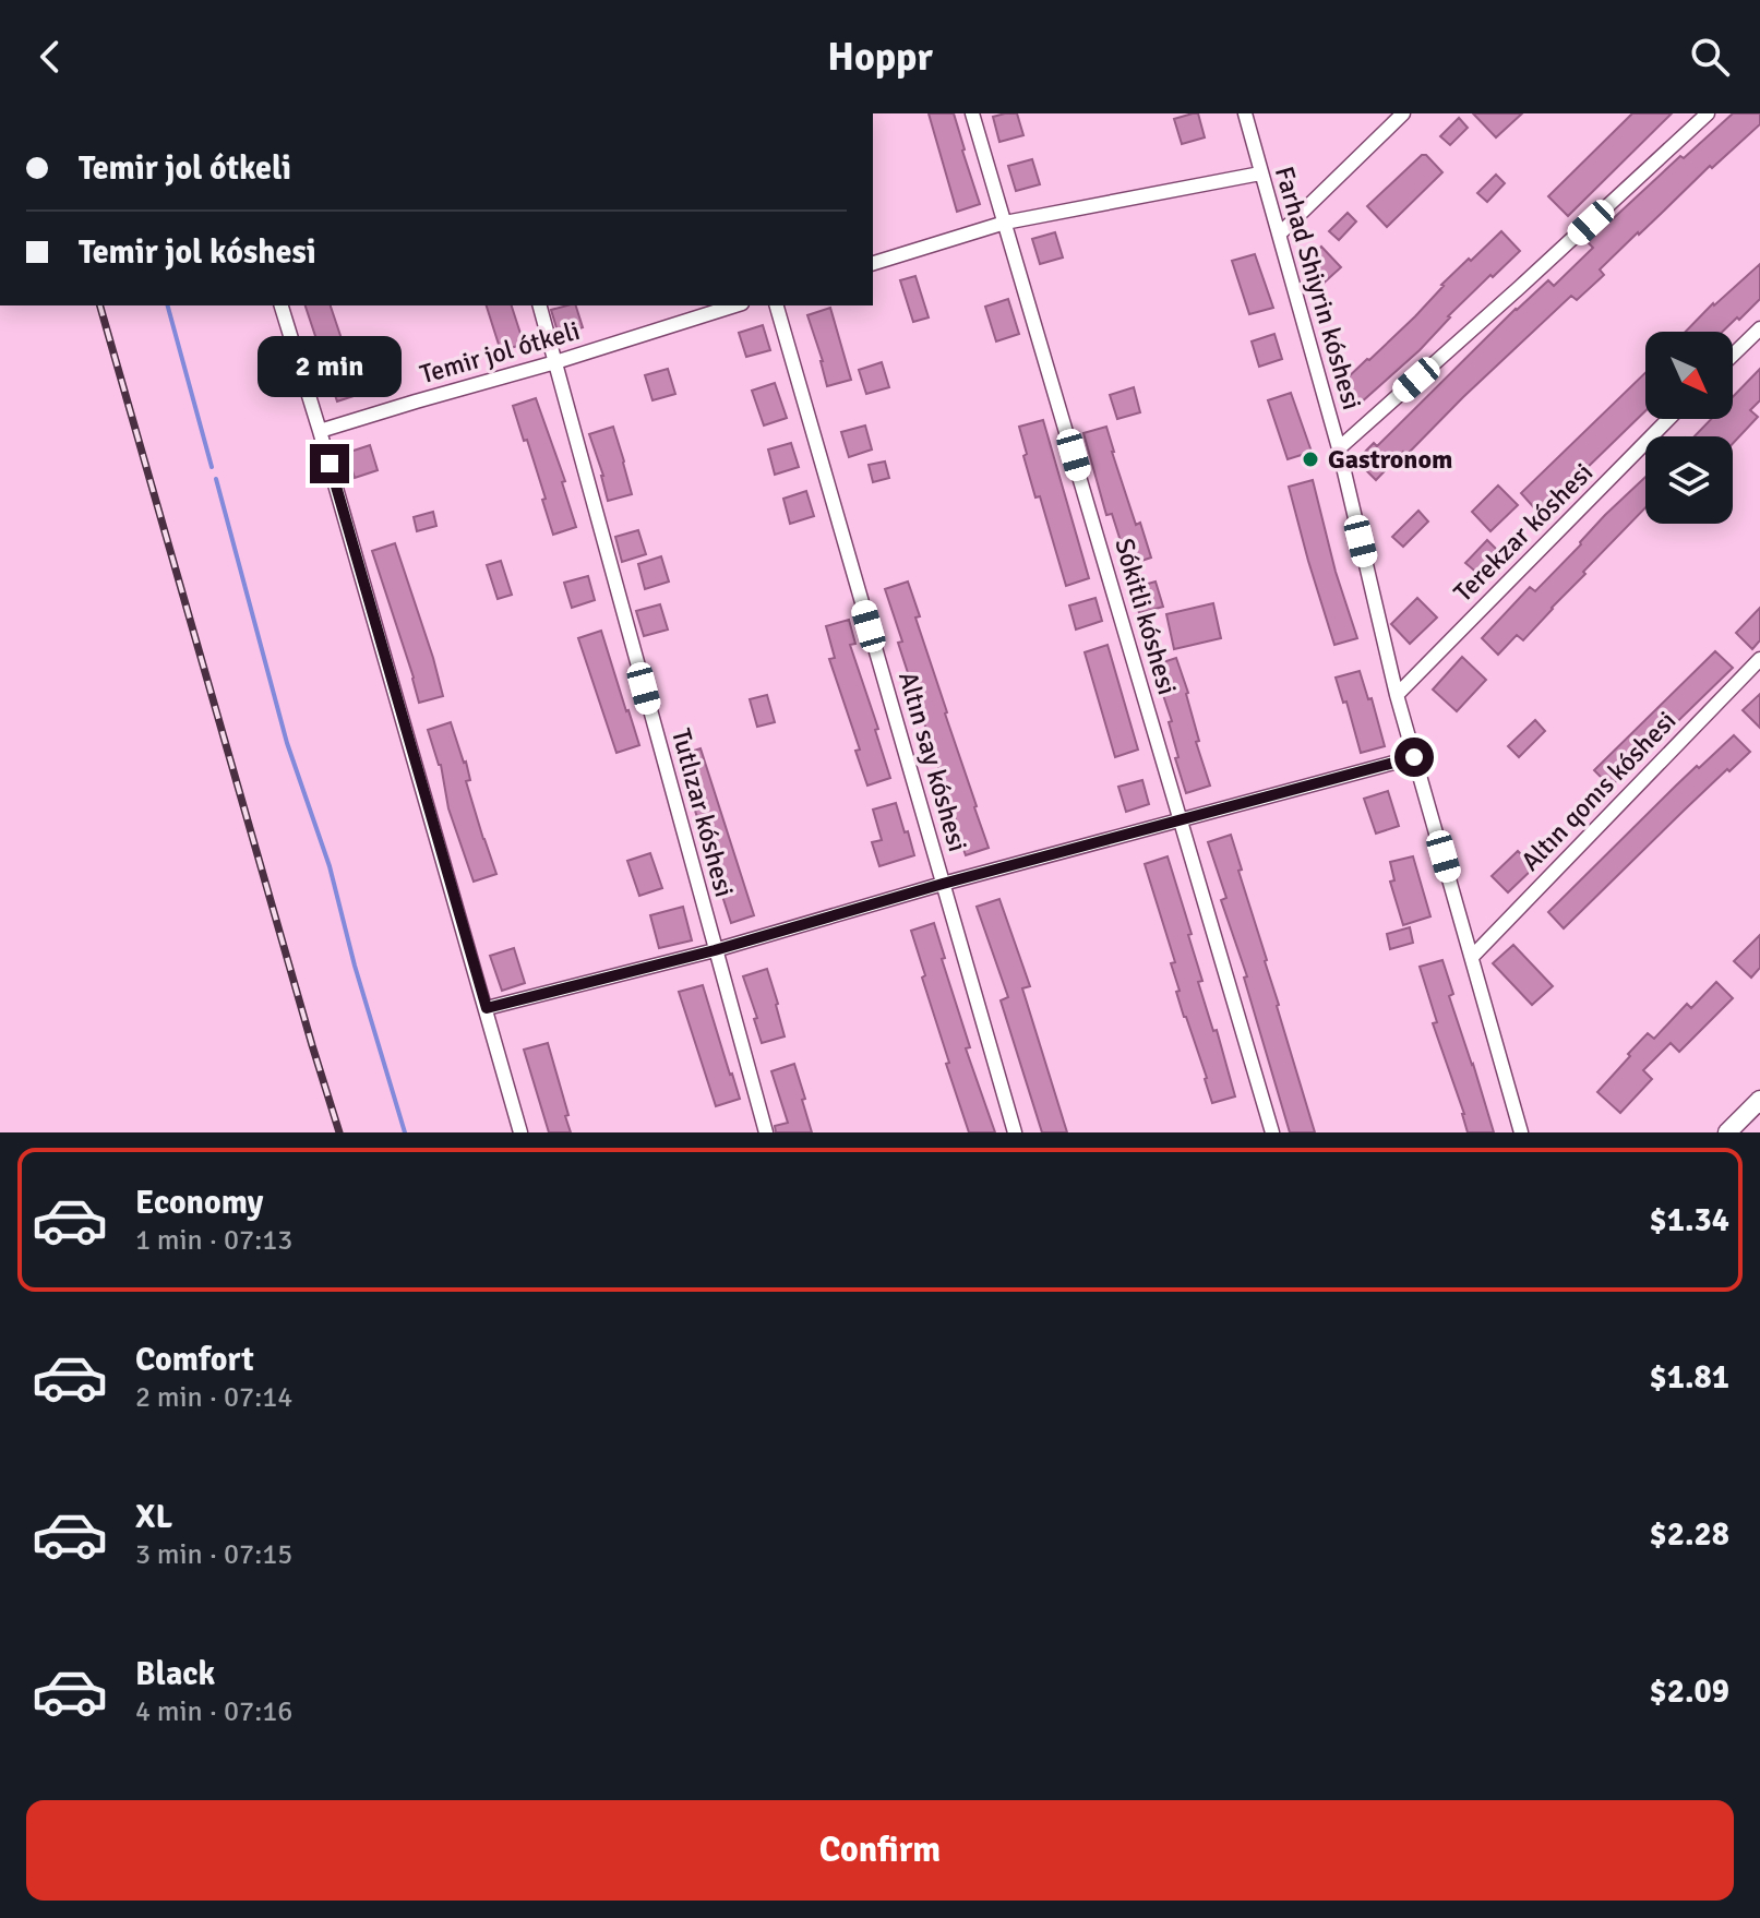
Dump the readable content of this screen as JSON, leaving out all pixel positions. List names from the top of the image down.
{
  "streets": {
    "street": [
      "Farhad Shiyrin kóshesi",
      "Temir jol ótkeli",
      "Terekzar kóshesi",
      "Sókitli kóshesi",
      "Altın say kóshesi",
      "Altın qonıs kóshesi",
      "Tutlızar kóshesi"
    ]
  },
  "crossings": [
    ["Farhad Shiyrin kóshesi", "Terekzar kóshesi"],
    ["Farhad Shiyrin kóshesi", "Altın qonıs kóshesi"],
    ["Temir jol ótkeli", "Tutlızar kóshesi"]
  ],
  "places": ["Gastronom"],
  "north": "bottom right",
  "page": {
    "header": "Hoppr",
    "banner": ["Temir jol ótkeli", "Temir jol kóshesi"],
    "bubble": "2 min",
    "list": [
      {
        "name": "Economy",
        "note": "1 min · 07:13",
        "value": "$1.34"
      },
      {
        "name": "Comfort",
        "note": "2 min · 07:14",
        "value": "$1.81"
      },
      {
        "name": "XL",
        "note": "3 min · 07:15",
        "value": "$2.28"
      },
      {
        "name": "Black",
        "note": "4 min · 07:16",
        "value": "$2.09"
      }
    ],
    "buttons": "Confirm"
  }
}
